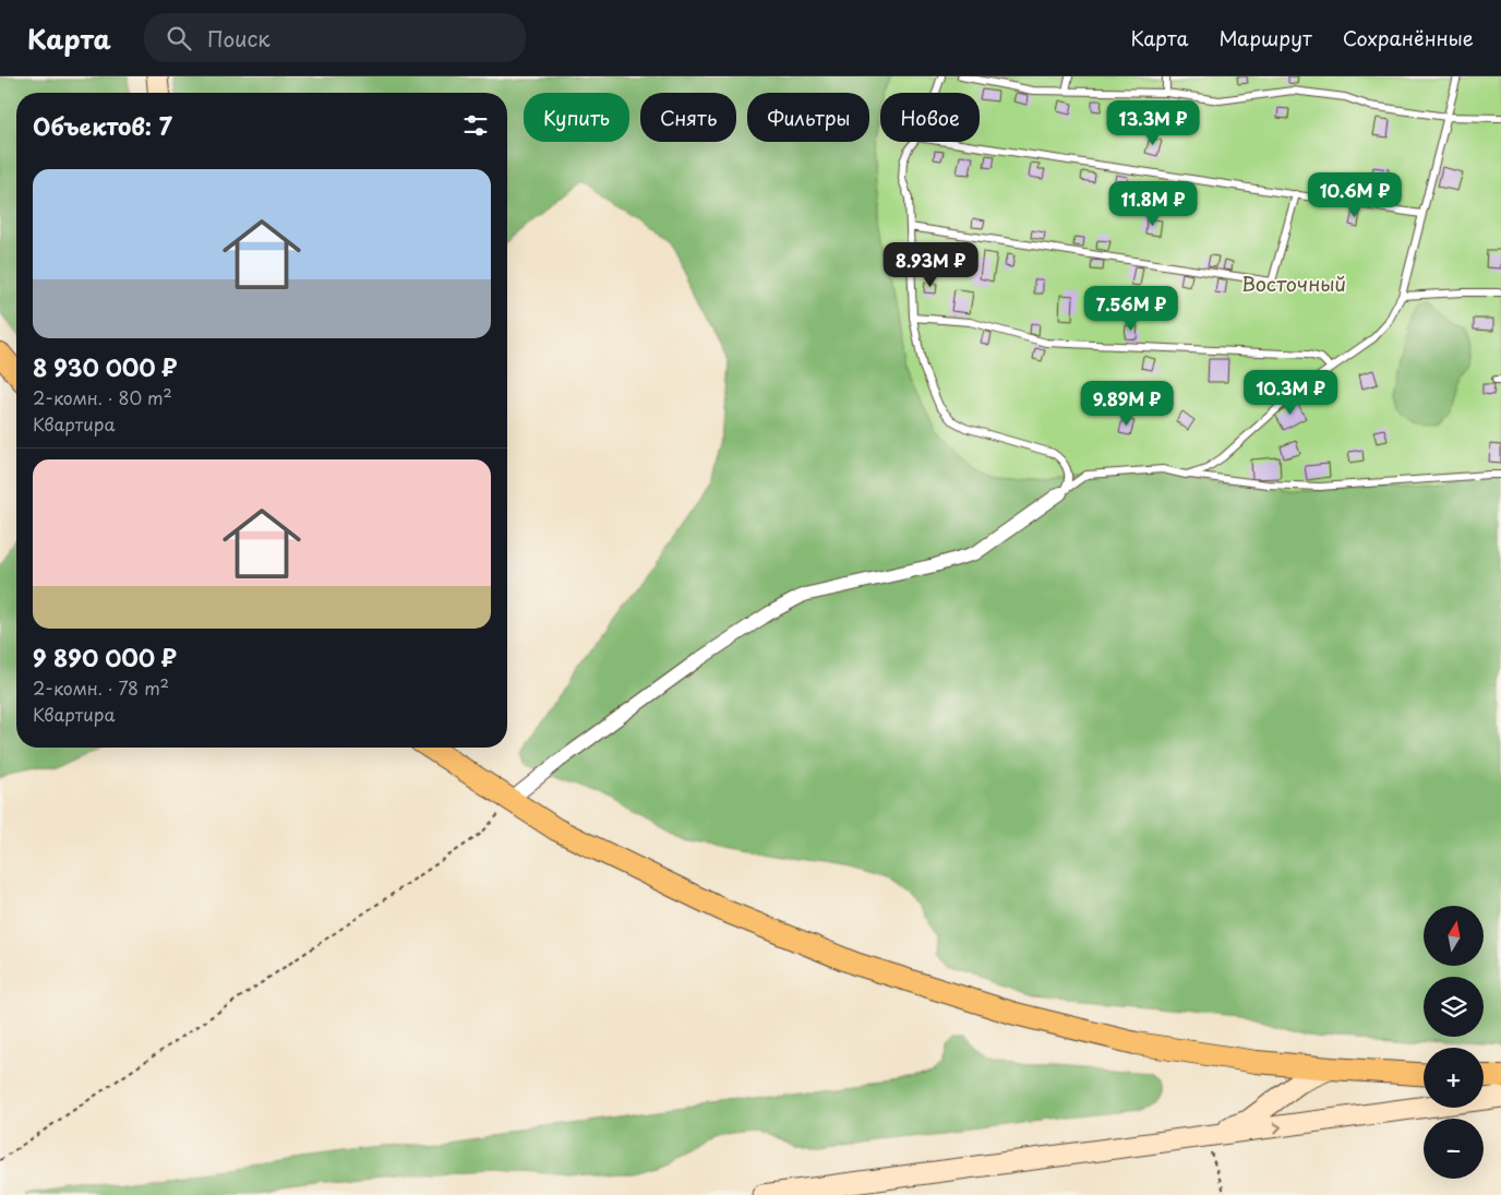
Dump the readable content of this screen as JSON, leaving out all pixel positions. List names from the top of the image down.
{
  "parks": ["Восточный"],
  "north": "top",
  "page": {
    "header": "Карта",
    "search": "Поиск",
    "nav": ["Карта", "Маршрут", "Сохранённые"],
    "chip": [
      "Купить",
      "Снять",
      "Фильтры",
      "Новое"
    ],
    "heading": "Объектов: 7",
    "price": [
      "13.3M ₽",
      "10.6M ₽",
      "11.8M ₽",
      "8.93M ₽",
      "7.56M ₽",
      "10.3M ₽",
      "9.89M ₽"
    ],
    "list": [
      {
        "name": "8 930 000 ₽",
        "note": "2-комн. · 80 m² · Квартира"
      },
      {
        "name": "9 890 000 ₽",
        "note": "2-комн. · 78 m² · Квартира"
      }
    ],
    "map_buttons": ["+", "−"]
  }
}
